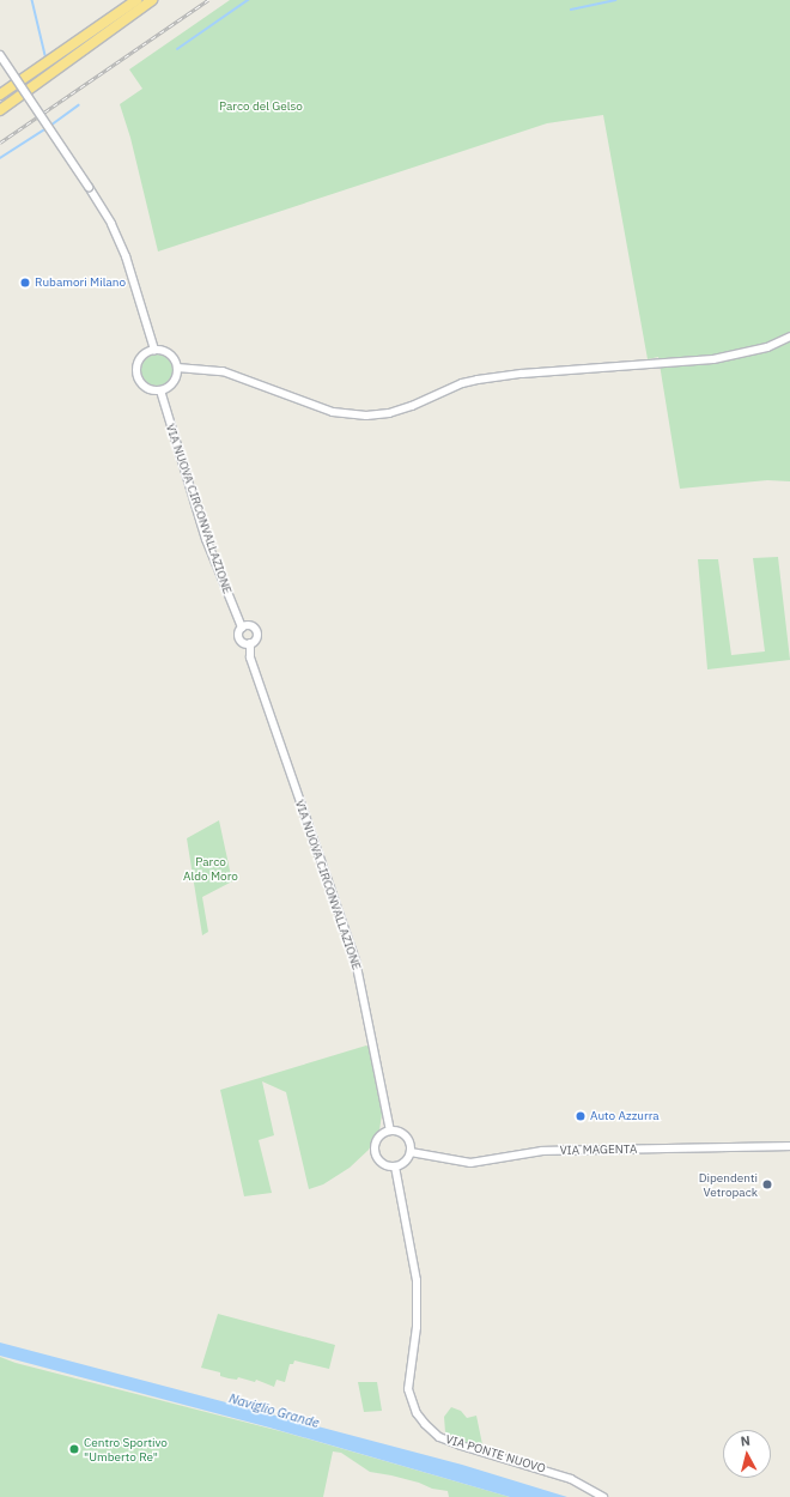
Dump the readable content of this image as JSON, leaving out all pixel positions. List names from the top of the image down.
{
  "streets": {
    "street": ["VIA NUOVA CIRCONVALLAZIONE", "VIA MAGENTA", "VIA PONTE NUOVO"]
  },
  "crossings": [
    ["VIA NUOVA CIRCONVALLAZIONE", "VIA MAGENTA"],
    ["VIA NUOVA CIRCONVALLAZIONE", "VIA PONTE NUOVO"],
    ["VIA MAGENTA", "VIA PONTE NUOVO"]
  ],
  "water": ["Naviglio Grande"],
  "parks": ["Parco del Gelso", "Parco Aldo Moro"],
  "places": [
    "Rubamori Milano",
    "Auto Azzurra",
    "Dipendenti Vetropack",
    "Centro Sportivo \"Umberto Re\""
  ],
  "north": "top"
}
